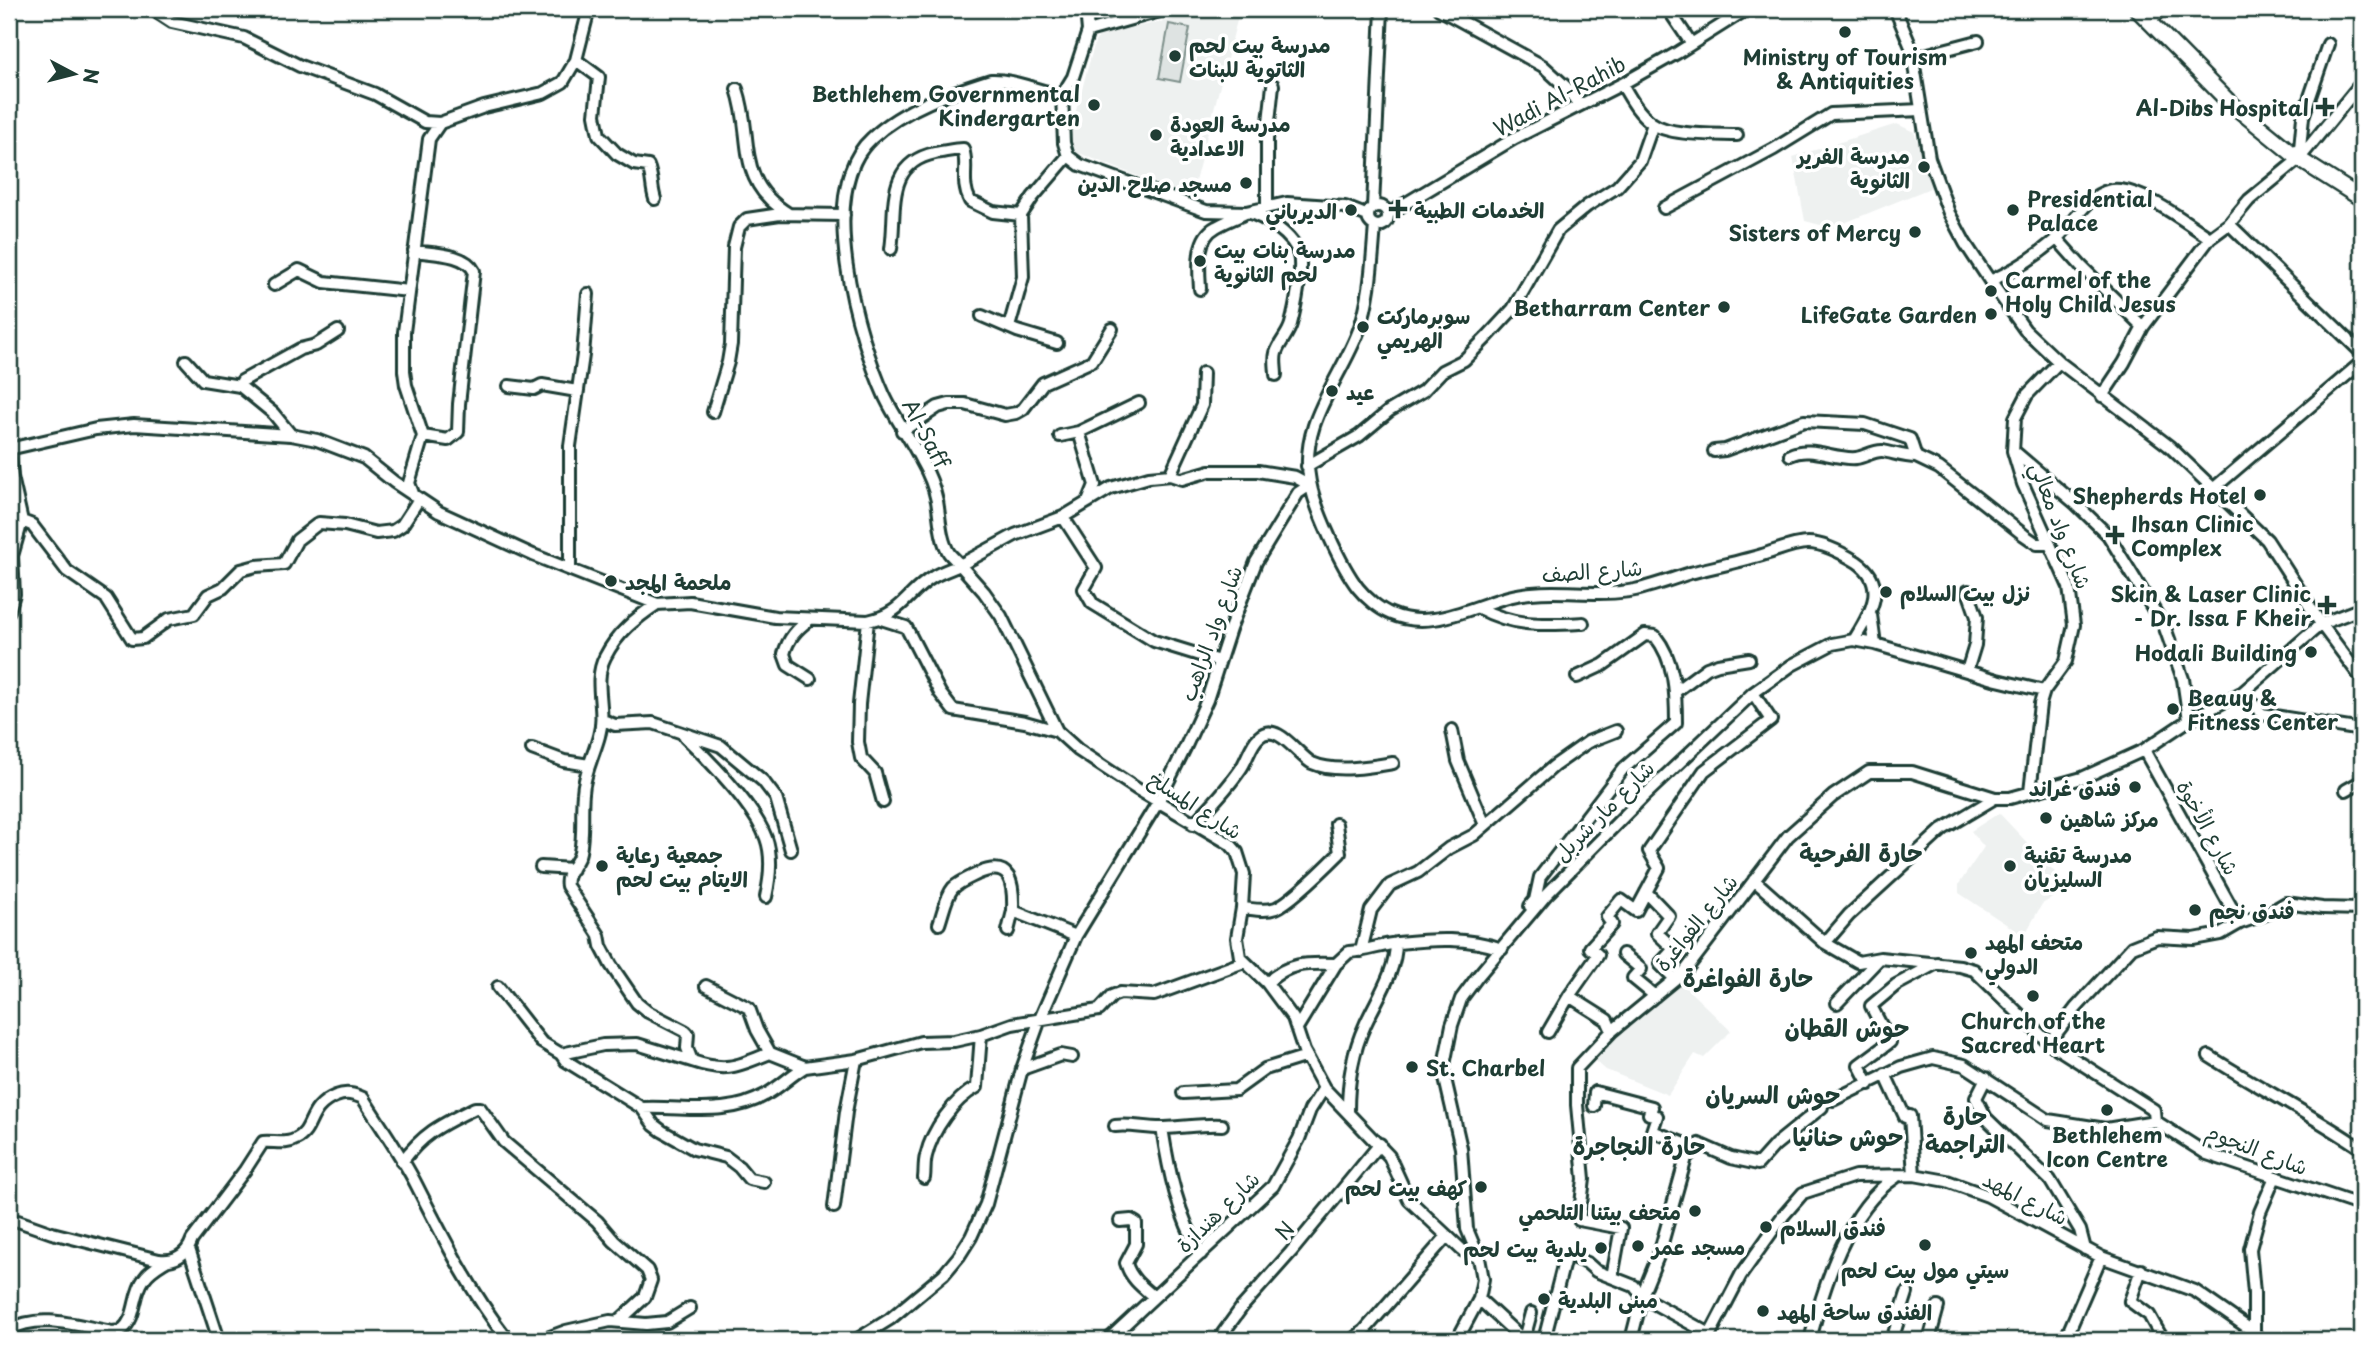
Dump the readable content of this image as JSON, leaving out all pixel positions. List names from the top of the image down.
{
  "streets": {
    "street": [
      "Wadi Al-Rahib",
      "Al-Saff",
      "شارع واد معالي",
      "شارع الصف",
      "شارع واد الراهب",
      "شارع المسلخ",
      "شارع مار شربل",
      "شارع الأخوة",
      "شارع الفواغرة",
      "شارع النجوم",
      "شارع المهد",
      "شارع هندازة",
      "N"
    ]
  },
  "crossings": [
    ["Al-Saff", "شارع المسلخ"],
    ["شارع واد معالي", "شارع مار شربل"],
    ["شارع الصف", "شارع واد الراهب"],
    ["شارع الصف", "شارع مار شربل"],
    ["شارع واد الراهب", "شارع المسلخ"],
    ["شارع الفواغرة", "شارع النجوم"]
  ],
  "districts": [
    "حارة الفرحية",
    "حارة الفواغرة",
    "حوش القطان",
    "حوش السريان",
    "حارة التراجمة",
    "حوش حنانيا",
    "حارة النجاجرة"
  ],
  "places": {
    "other": [
      "Ministry of Tourism & Antiquities",
      "مدرسة بيت لحم الثاتوية للبنات",
      "Bethlehem Governmental Kindergarten",
      "مدرسة العودة الاعدادية",
      "مدرسة الفرير الثانوية",
      "مسجد صلاح الدين",
      "الديرباني",
      "Presidential Palace",
      "Sisters of Mercy",
      "مدرسة بنات بيت لحم الثانوية",
      "Carmel of the Holy Child Jesus",
      "Betharram Center",
      "LifeGate Garden",
      "سوبرماركت الهريمي",
      "عيد",
      "Shepherds Hotel",
      "ملحمة المجد",
      "نزل بيت السلام",
      "Hodali Building",
      "Beauy & Fitness Center",
      "فندق غراند",
      "مركز شاهين",
      "جمعية رعاية الايتام بيت لحم",
      "مدرسة تقنية السليزيان",
      "فندق نجم",
      "متحف المهد الدولي",
      "Church of the Sacred Heart",
      "St. Charbel",
      "Bethlehem Icon Centre",
      "كهف بيت لحم",
      "متحف بيتنا التلحمي",
      "فندق السلام",
      "سيتي مول بيت لحم",
      "مسجد عمر",
      "يلدية بيت لحم",
      "مبنى البلدية",
      "الفندق ساحة المهد"
    ],
    "health": [
      "Al-Dibs Hospital",
      "الخدمات الطبية",
      "Ihsan Clinic Complex",
      "Skin & Laser Clinic - Dr. Issa F Kheir"
    ]
  },
  "north": "right"
}
